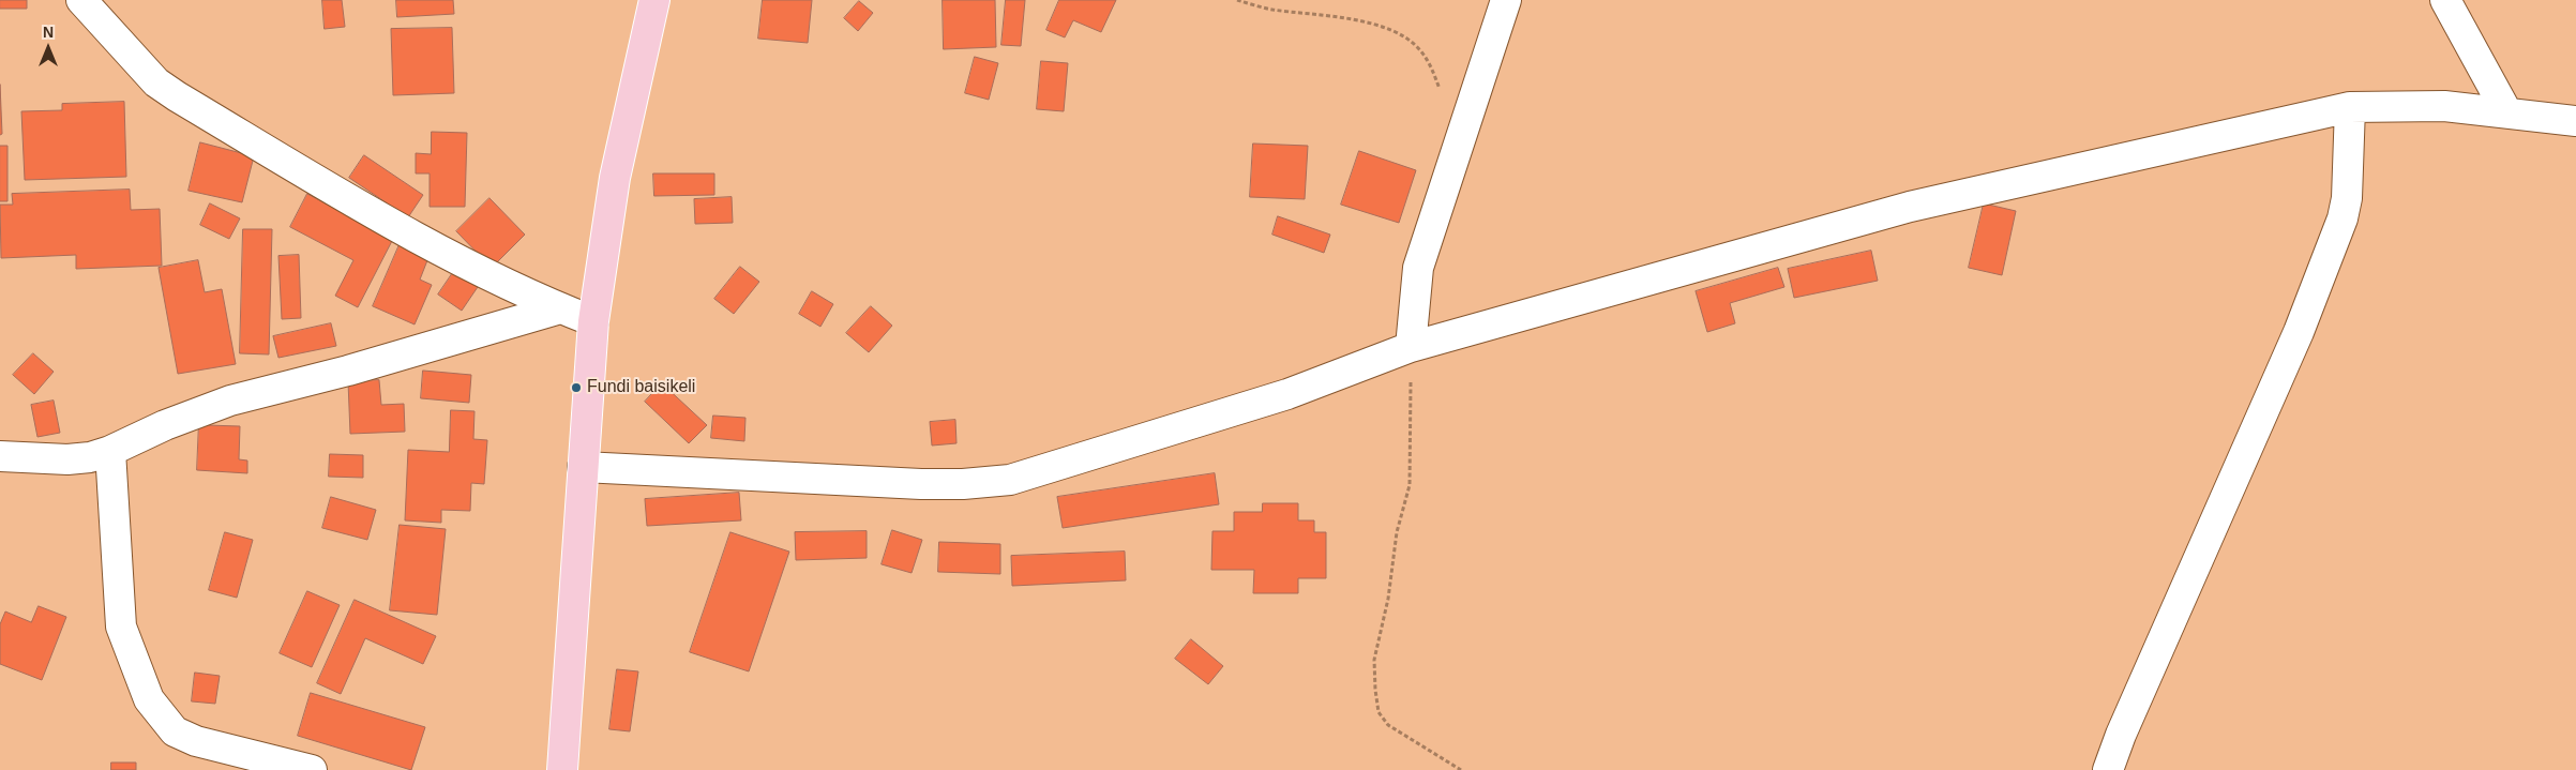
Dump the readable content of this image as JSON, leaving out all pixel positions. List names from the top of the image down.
{
  "places": ["Fundi baisikeli"],
  "north": "top"
}
